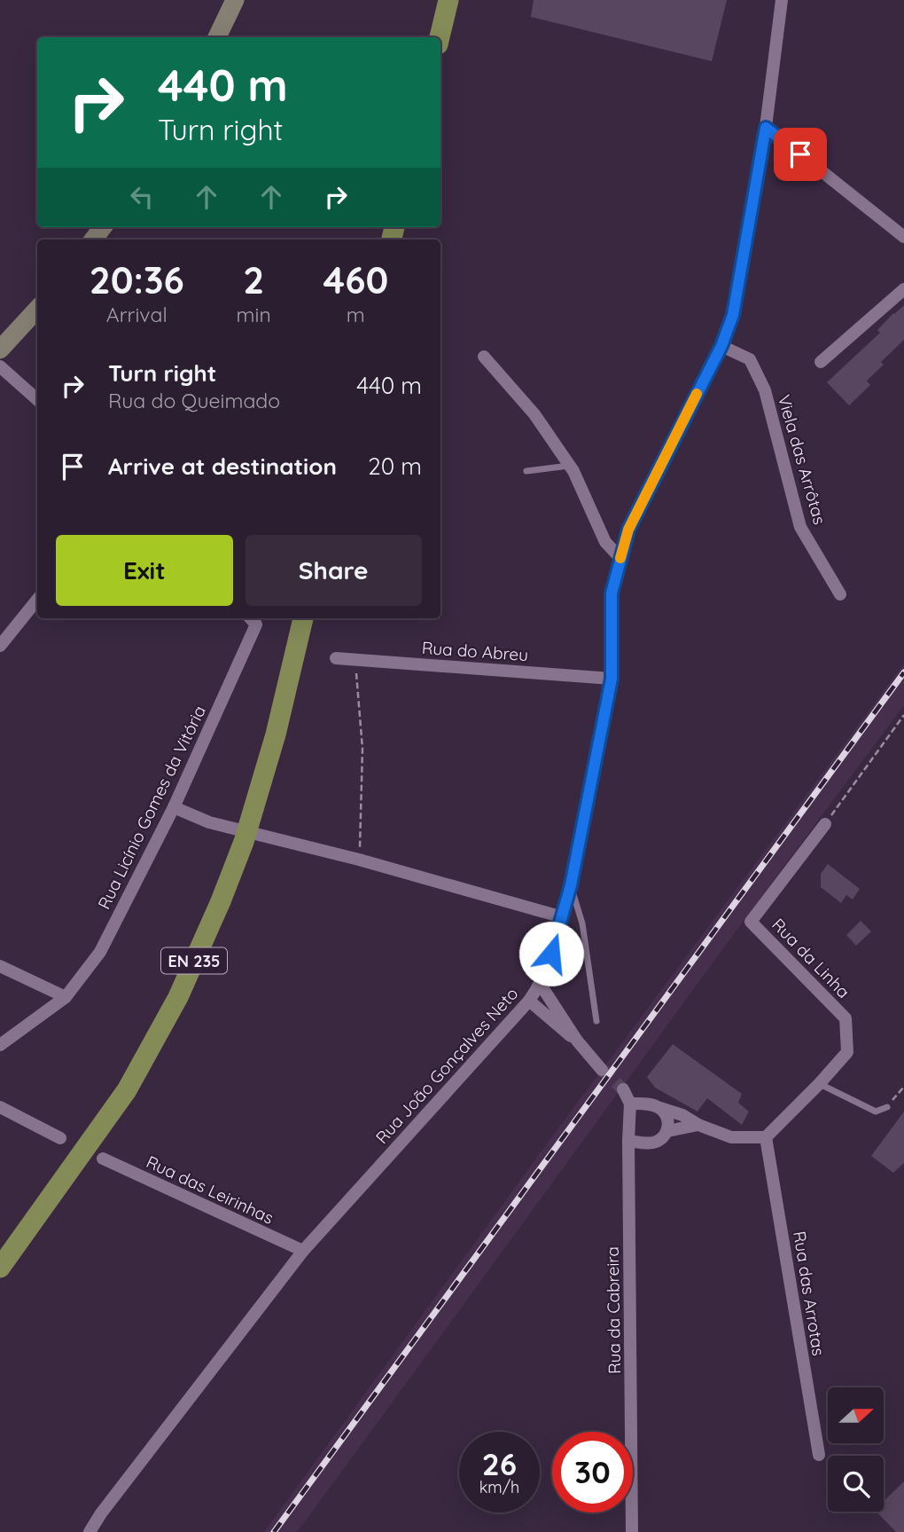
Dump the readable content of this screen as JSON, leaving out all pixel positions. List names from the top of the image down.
{
  "streets": {
    "main road": ["EN 235"],
    "street": [
      "Viela das Arrôtas",
      "Rua do Abreu",
      "Rua Licínio Gomes da Vitória",
      "Rua da Linha",
      "Rua João Gonçalves Neto",
      "Rua das Leirinhas",
      "Rua das Arrotas",
      "Rua da Cabreira"
    ]
  },
  "crossings": [
    ["Viela das Arrôtas", "Rua João Gonçalves Neto"],
    ["Rua do Abreu", "Rua João Gonçalves Neto"],
    ["Rua da Linha", "Rua das Arrotas"],
    ["Rua João Gonçalves Neto", "Rua das Leirinhas"]
  ],
  "north": "right",
  "page": {
    "turn": ["440 m", "Turn right"],
    "eta": [
      "20:36",
      "Arrival",
      "2",
      "min",
      "460",
      "m"
    ],
    "list": [
      {
        "name": "Turn right",
        "note": "Rua do Queimado",
        "value": "440 m"
      },
      {
        "name": "Arrive at destination",
        "value": "20 m"
      }
    ],
    "buttons": ["Exit", "Share"],
    "speed": "26 km/h",
    "limit": "30"
  }
}
